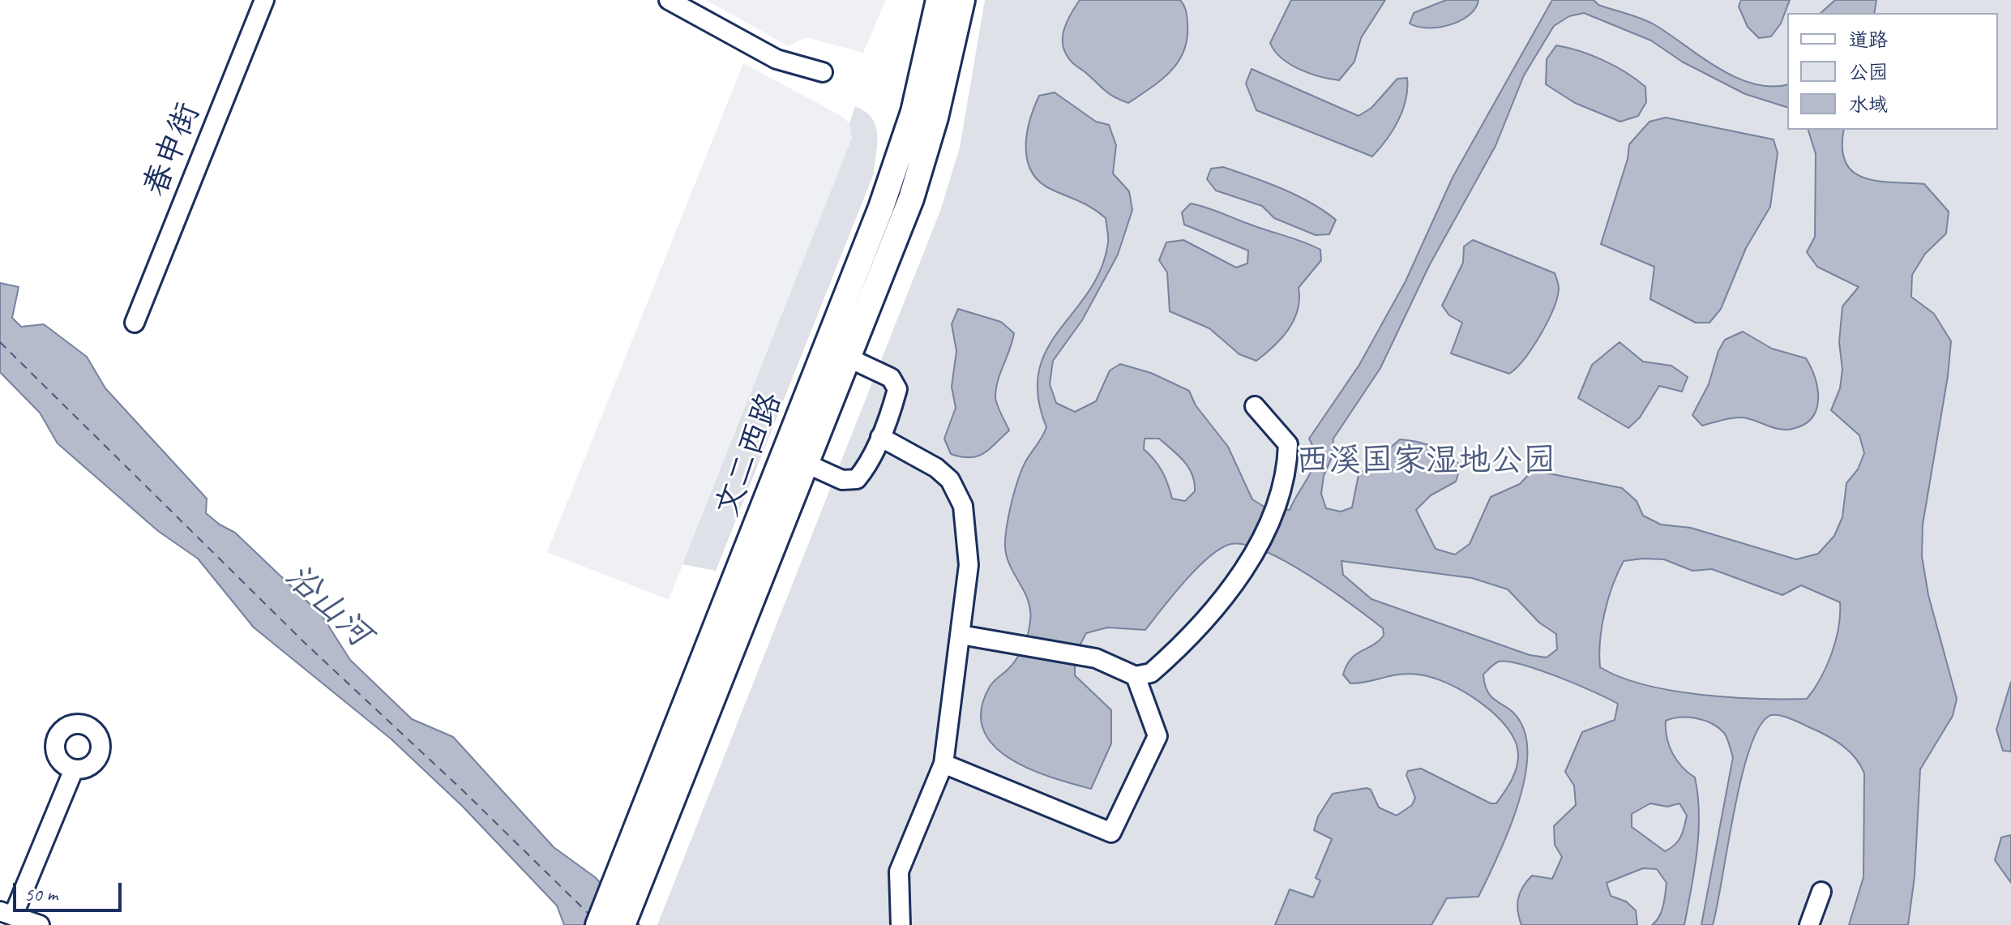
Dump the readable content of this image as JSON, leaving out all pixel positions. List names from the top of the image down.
{
  "streets": {
    "main road": ["文二西路"],
    "street": ["春申街"]
  },
  "water": ["沿山河"],
  "parks": ["西溪国家湿地公园"],
  "legend": ["道路", "公园", "水域"],
  "scale_bar": "50 m"
}
